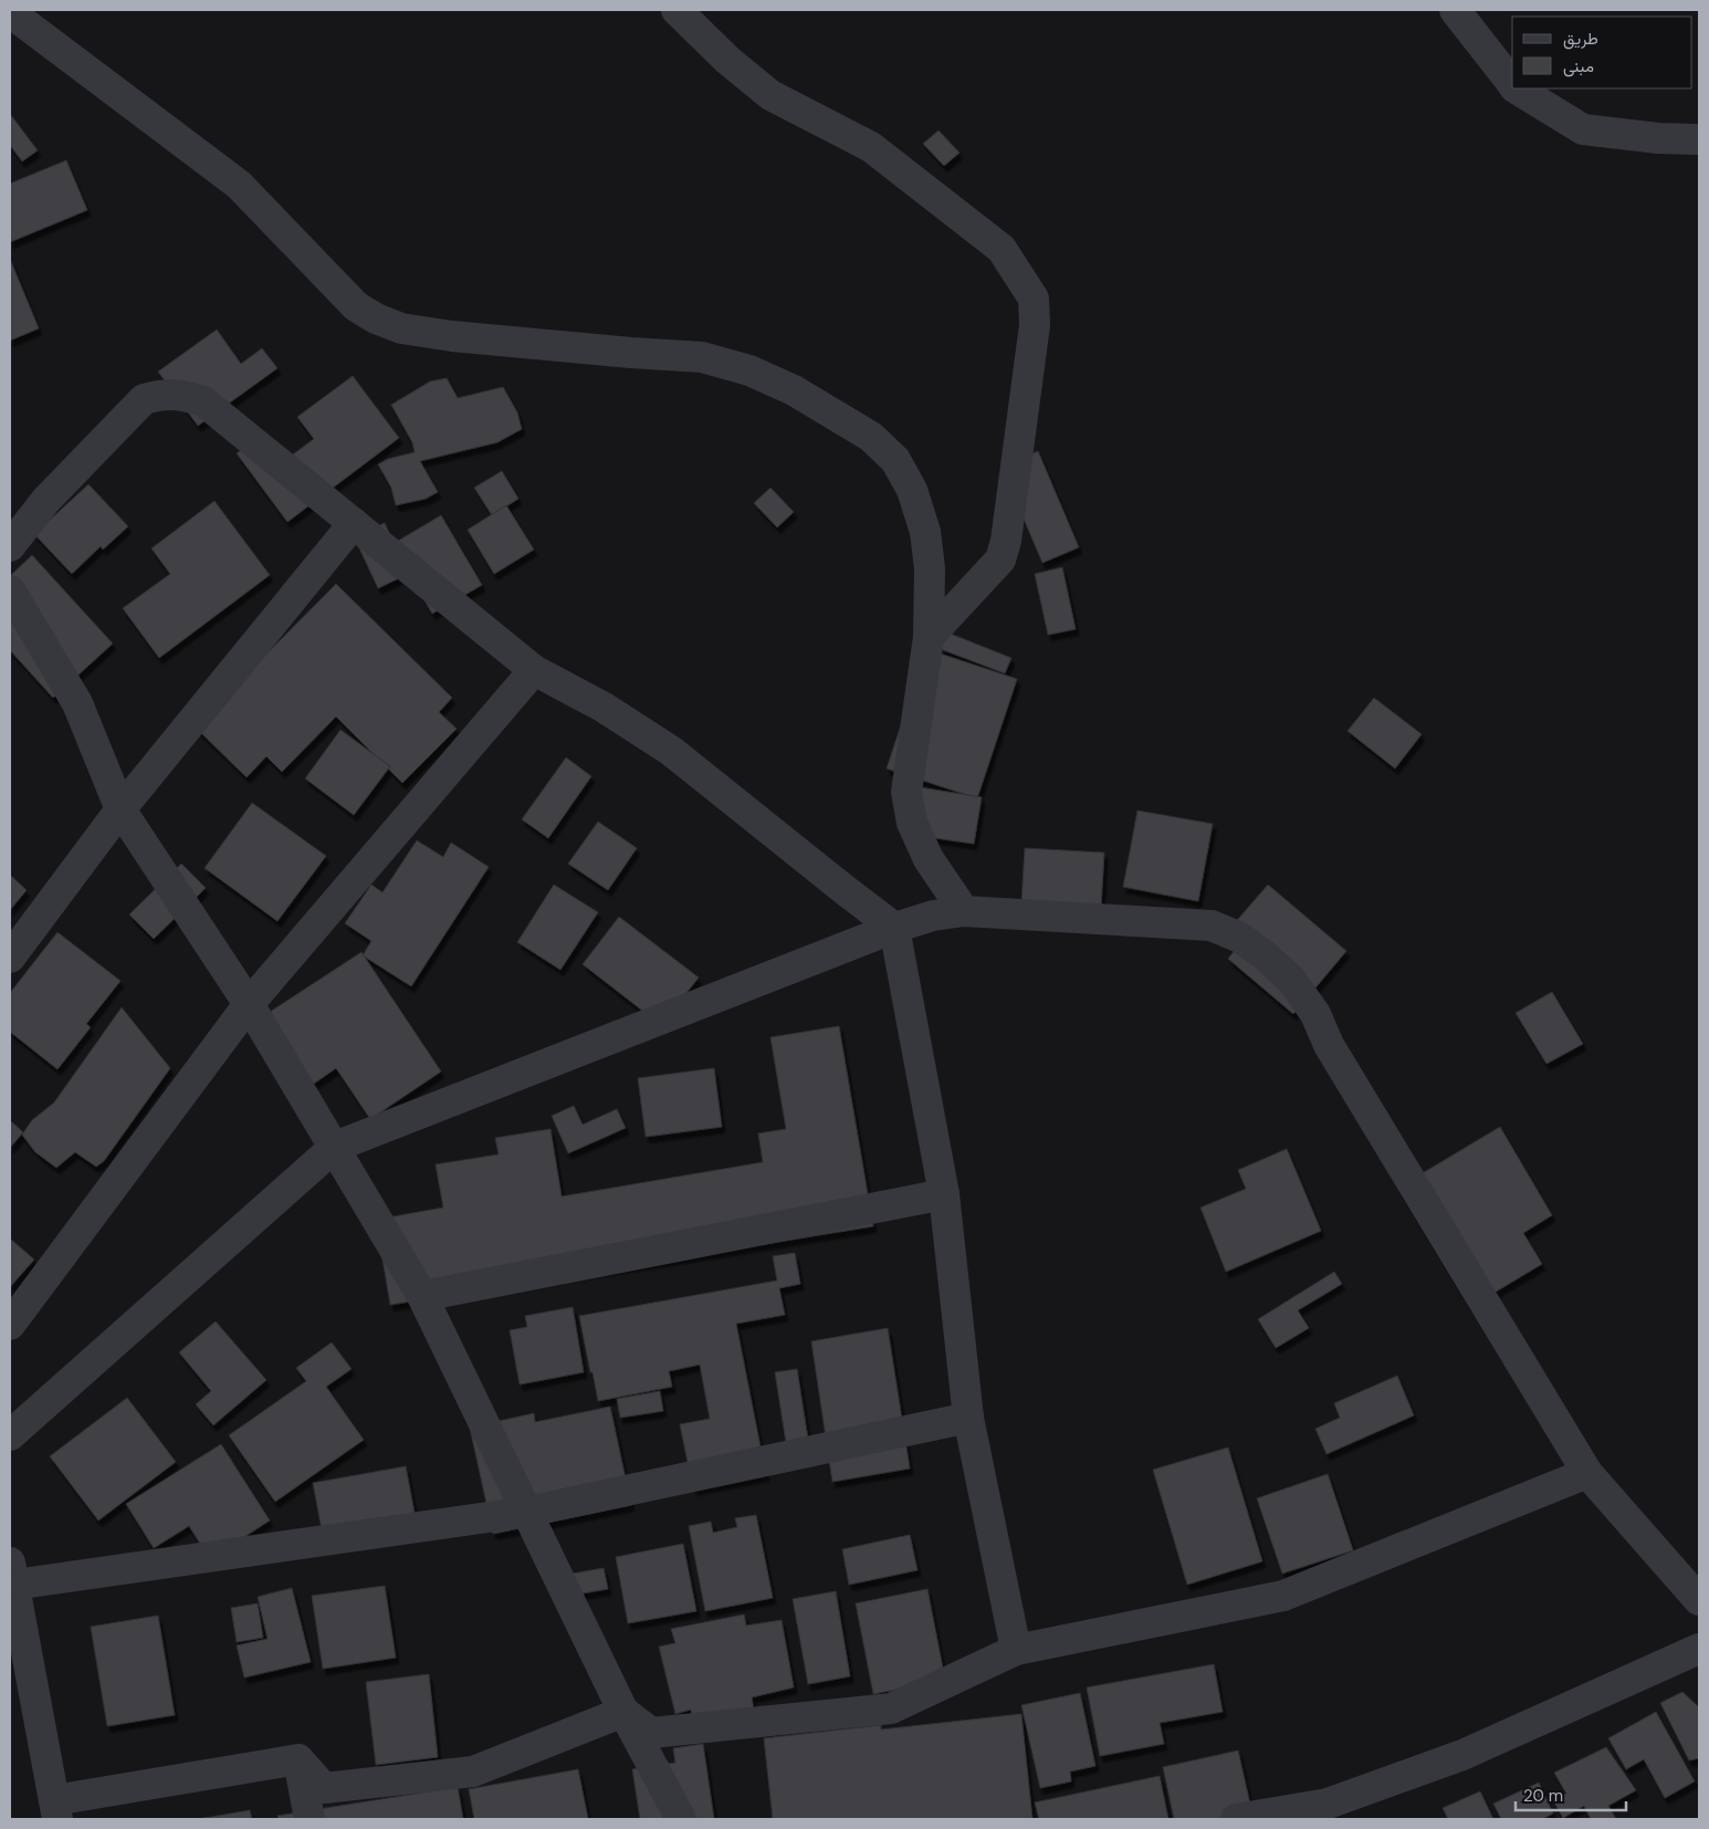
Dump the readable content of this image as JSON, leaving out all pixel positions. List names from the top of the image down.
{
  "legend": ["طريق", "مبنى"],
  "scale_bar": "20 m"
}
